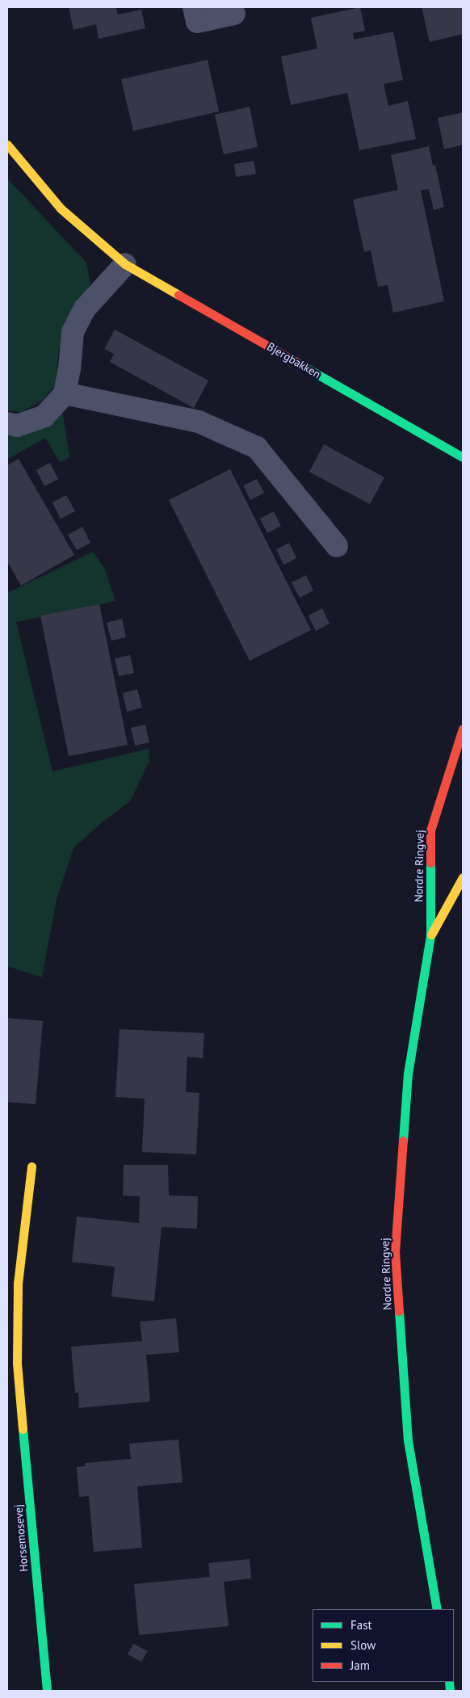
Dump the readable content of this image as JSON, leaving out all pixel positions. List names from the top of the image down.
{
  "streets": {
    "street": ["Bjergbakken", "Nordre Ringvej", "Horsemosevej"]
  },
  "legend": ["Fast", "Slow", "Jam"]
}
